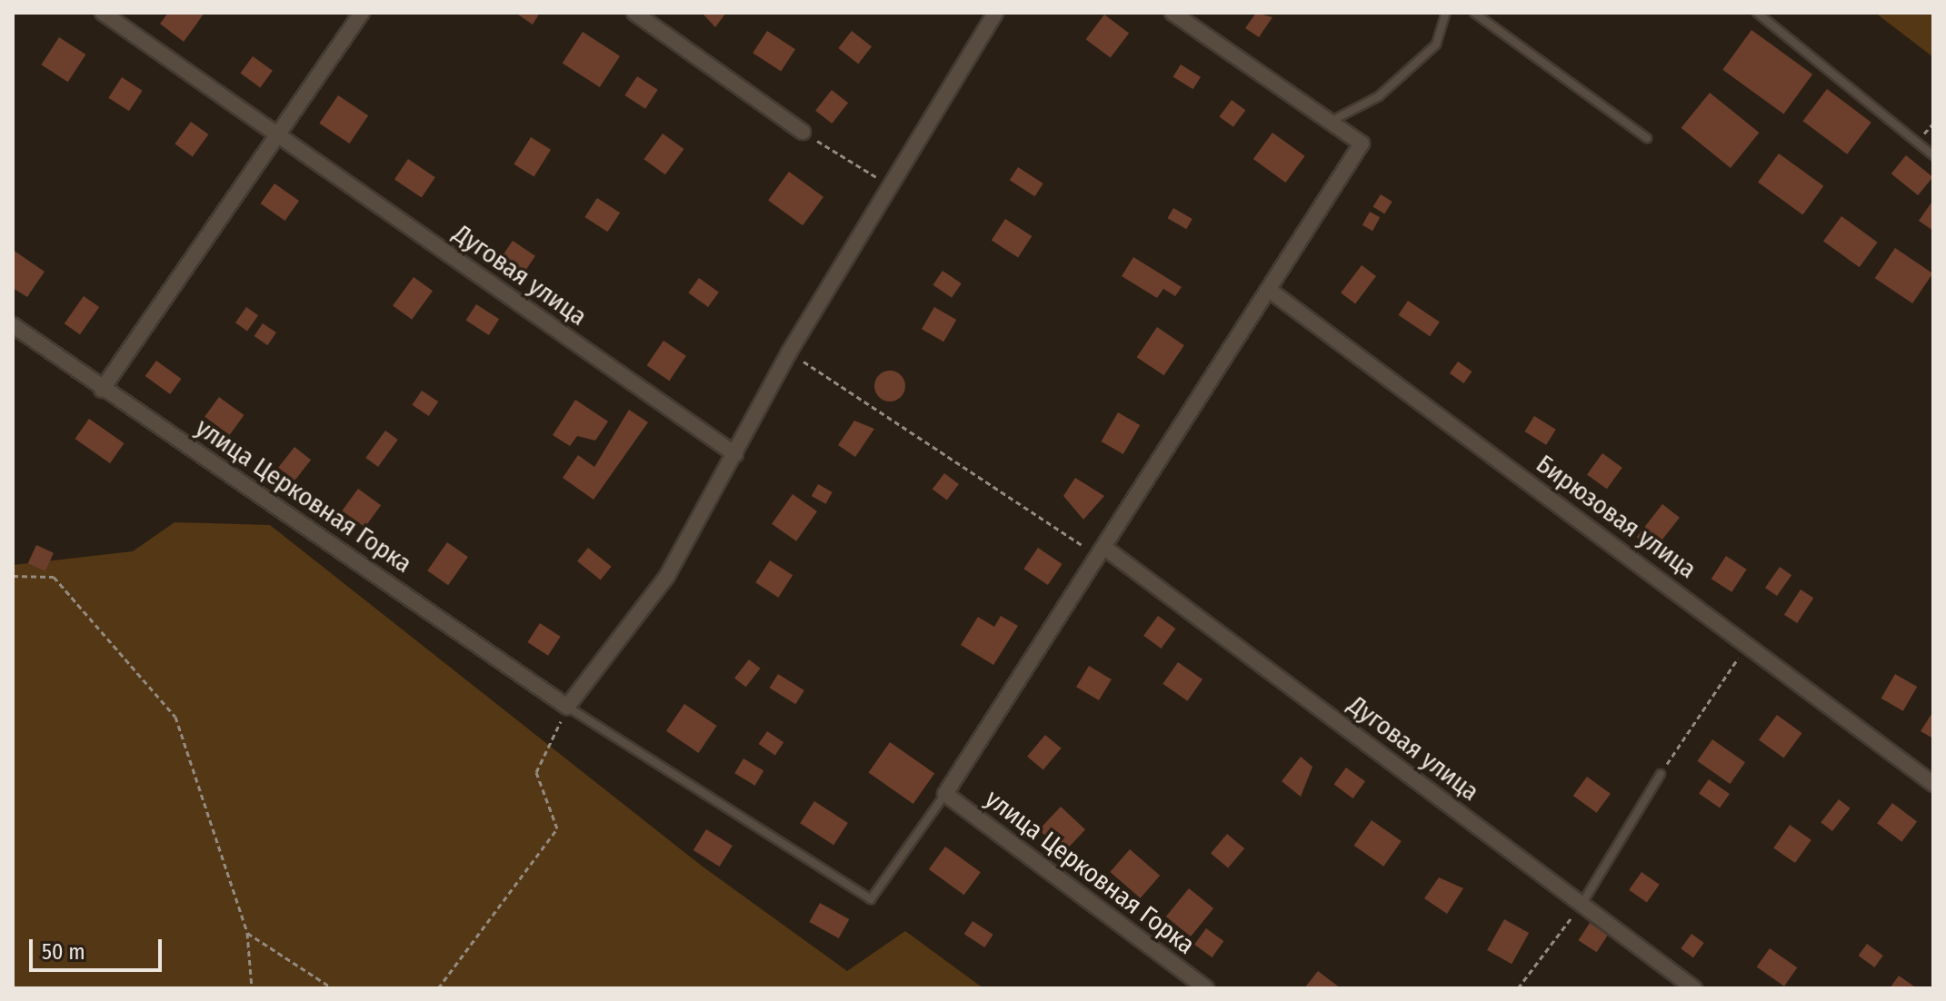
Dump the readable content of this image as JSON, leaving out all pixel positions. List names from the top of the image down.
{
  "streets": {
    "street": ["Дуговая улица", "улица Церковная Горка", "Бирюзовая улица"]
  },
  "scale_bar": "50 m"
}
